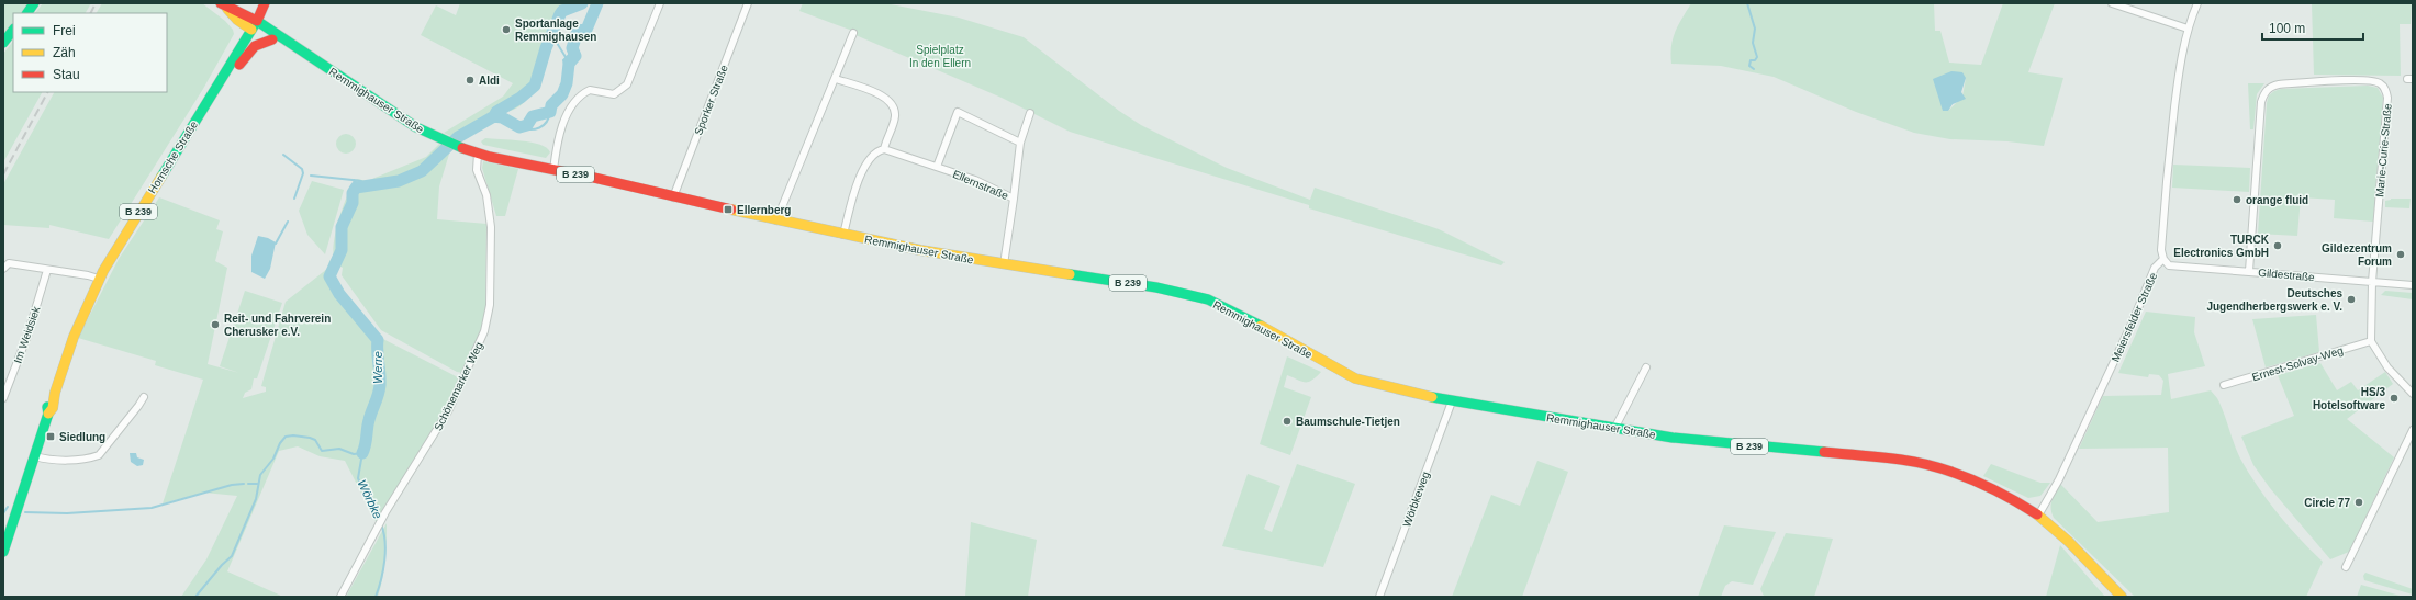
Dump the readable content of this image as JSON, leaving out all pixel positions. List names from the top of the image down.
{
  "streets": {
    "main road": ["Remmighauser Straße", "Hornsche Straße", "B 239"],
    "street": [
      "Sporker Straße",
      "Marie-Curie-Straße",
      "Ellernstraße",
      "Gildestraße",
      "Meiersfelder Straße",
      "Im Weidsiek",
      "Ernest-Solvay-Weg",
      "Schönemarker Weg",
      "Wörbkeweg"
    ]
  },
  "crossings": [
    ["Remmighauser Straße", "Sporker Straße"],
    ["Remmighauser Straße", "Hornsche Straße"],
    ["Remmighauser Straße", "Ellernstraße"],
    ["Remmighauser Straße", "Meiersfelder Straße"],
    ["Remmighauser Straße", "Schönemarker Weg"],
    ["Remmighauser Straße", "Wörbkeweg"],
    ["Marie-Curie-Straße", "Gildestraße"],
    ["Gildestraße", "Meiersfelder Straße"]
  ],
  "water": ["Werre", "Wörbke"],
  "parks": ["Spielplatz In den Ellern"],
  "places": {
    "other": [
      "Sportanlage Remmighausen",
      "Aldi",
      "orange fluid",
      "TURCK Electronics GmbH",
      "Gildezentrum Forum",
      "Deutsches Jugendherbergswerk e. V.",
      "Reit- und Fahrverein Cherusker e.V.",
      "HS/3 Hotelsoftware",
      "Baumschule-Tietjen",
      "Circle 77"
    ],
    "transit": ["Ellernberg", "Siedlung"]
  },
  "legend": ["Frei", "Zäh", "Stau"],
  "scale_bar": "100 m"
}
